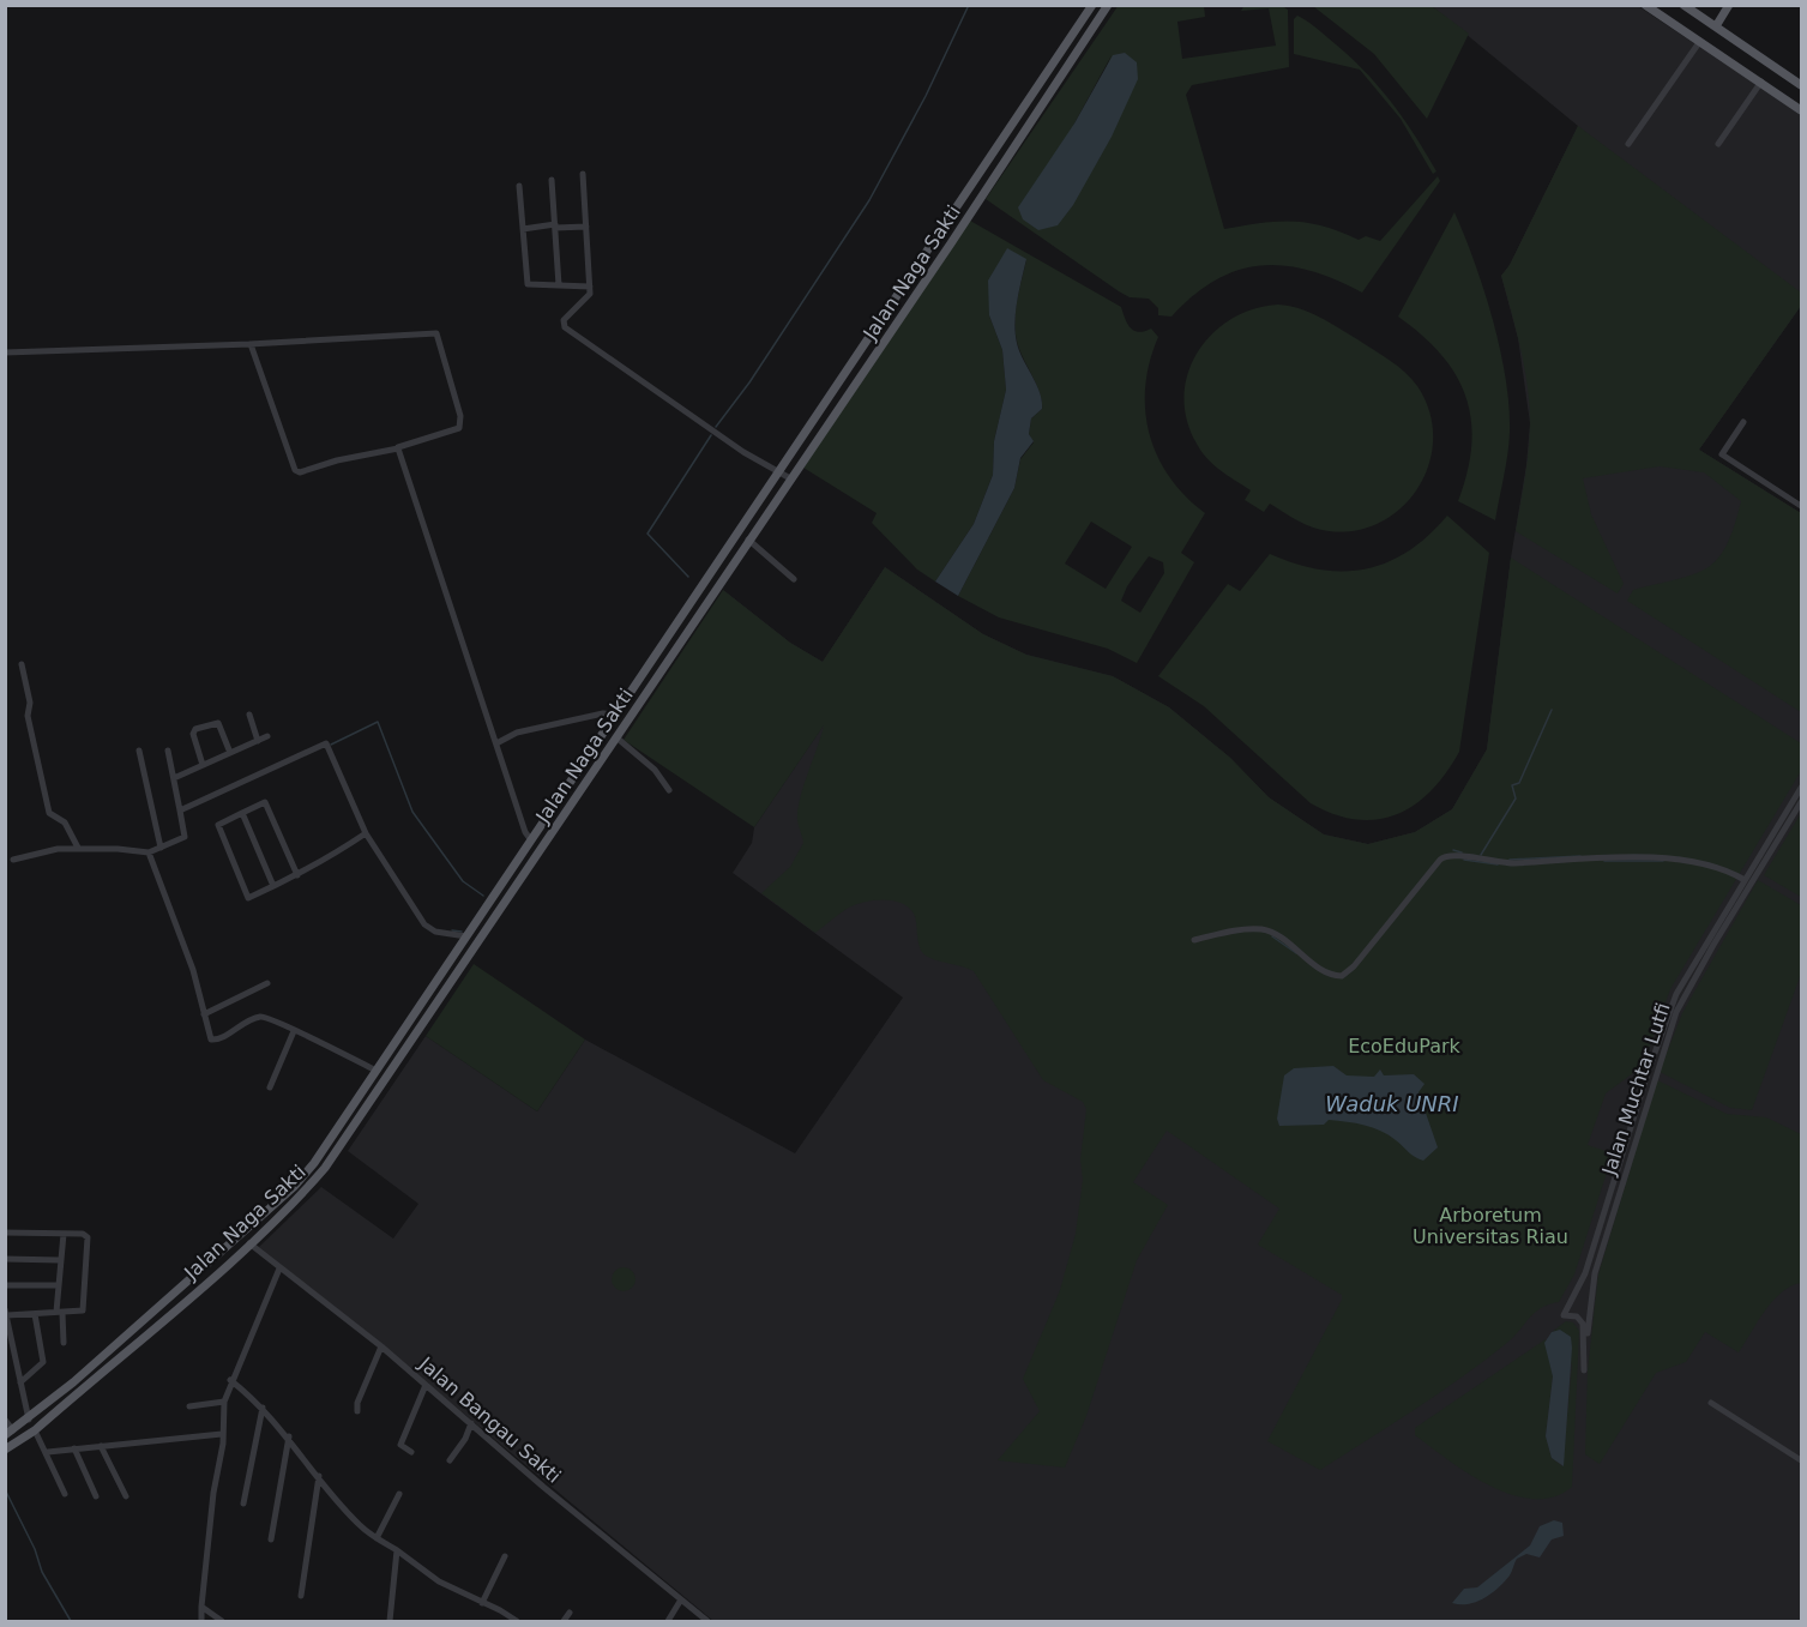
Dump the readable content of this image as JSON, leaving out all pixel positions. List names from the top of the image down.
{
  "streets": {
    "main road": ["Jalan Naga Sakti"],
    "street": ["Jalan Muchtar Lutfi", "Jalan Bangau Sakti"]
  },
  "crossings": [
    ["Jalan Naga Sakti", "Jalan Bangau Sakti"]
  ],
  "water": ["Waduk UNRI"],
  "parks": ["EcoEduPark", "Arboretum Universitas Riau"]
}
